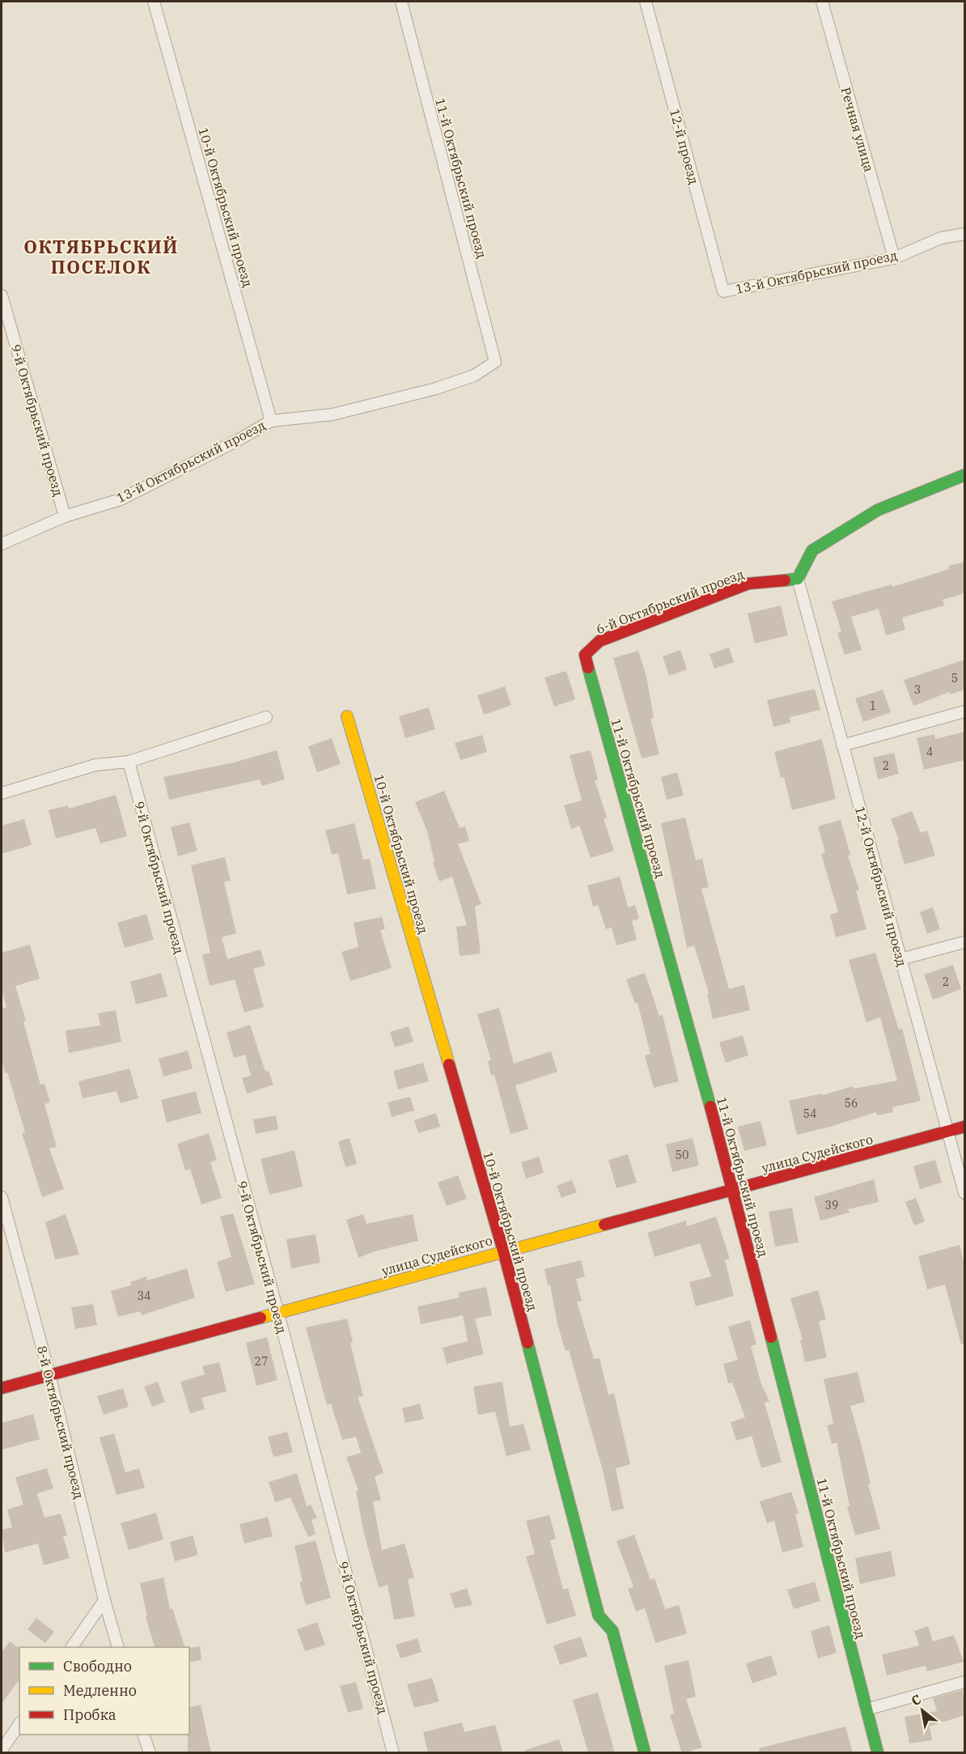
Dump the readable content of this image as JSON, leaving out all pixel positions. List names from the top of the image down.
{
  "streets": {
    "street": [
      "Речная улица",
      "12-й проезд",
      "11-й Октябрьский проезд",
      "10-й Октябрьский проезд",
      "13-й Октябрьский проезд",
      "9-й Октябрьский проезд",
      "6-й Октябрьский проезд",
      "12-й Октябрьский проезд",
      "улица Судейского",
      "8-й Октябрьский проезд"
    ]
  },
  "crossings": [
    ["Речная улица", "13-й Октябрьский проезд"],
    ["12-й проезд", "13-й Октябрьский проезд"],
    ["11-й Октябрьский проезд", "13-й Октябрьский проезд"],
    ["11-й Октябрьский проезд", "6-й Октябрьский проезд"],
    ["11-й Октябрьский проезд", "улица Судейского"],
    ["10-й Октябрьский проезд", "13-й Октябрьский проезд"],
    ["10-й Октябрьский проезд", "улица Судейского"],
    ["13-й Октябрьский проезд", "9-й Октябрьский проезд"],
    ["9-й Октябрьский проезд", "улица Судейского"],
    ["6-й Октябрьский проезд", "12-й Октябрьский проезд"],
    ["12-й Октябрьский проезд", "улица Судейского"],
    ["улица Судейского", "8-й Октябрьский проезд"]
  ],
  "districts": ["ОКТЯБРЬСКИЙ ПОСЕЛОК"],
  "house_numbers": [
    "5",
    "3",
    "1",
    "4",
    "2",
    "2",
    "56",
    "54",
    "50",
    "39",
    "34",
    "27"
  ],
  "legend": ["Свободно", "Медленно", "Пробка"],
  "north": "top left"
}
